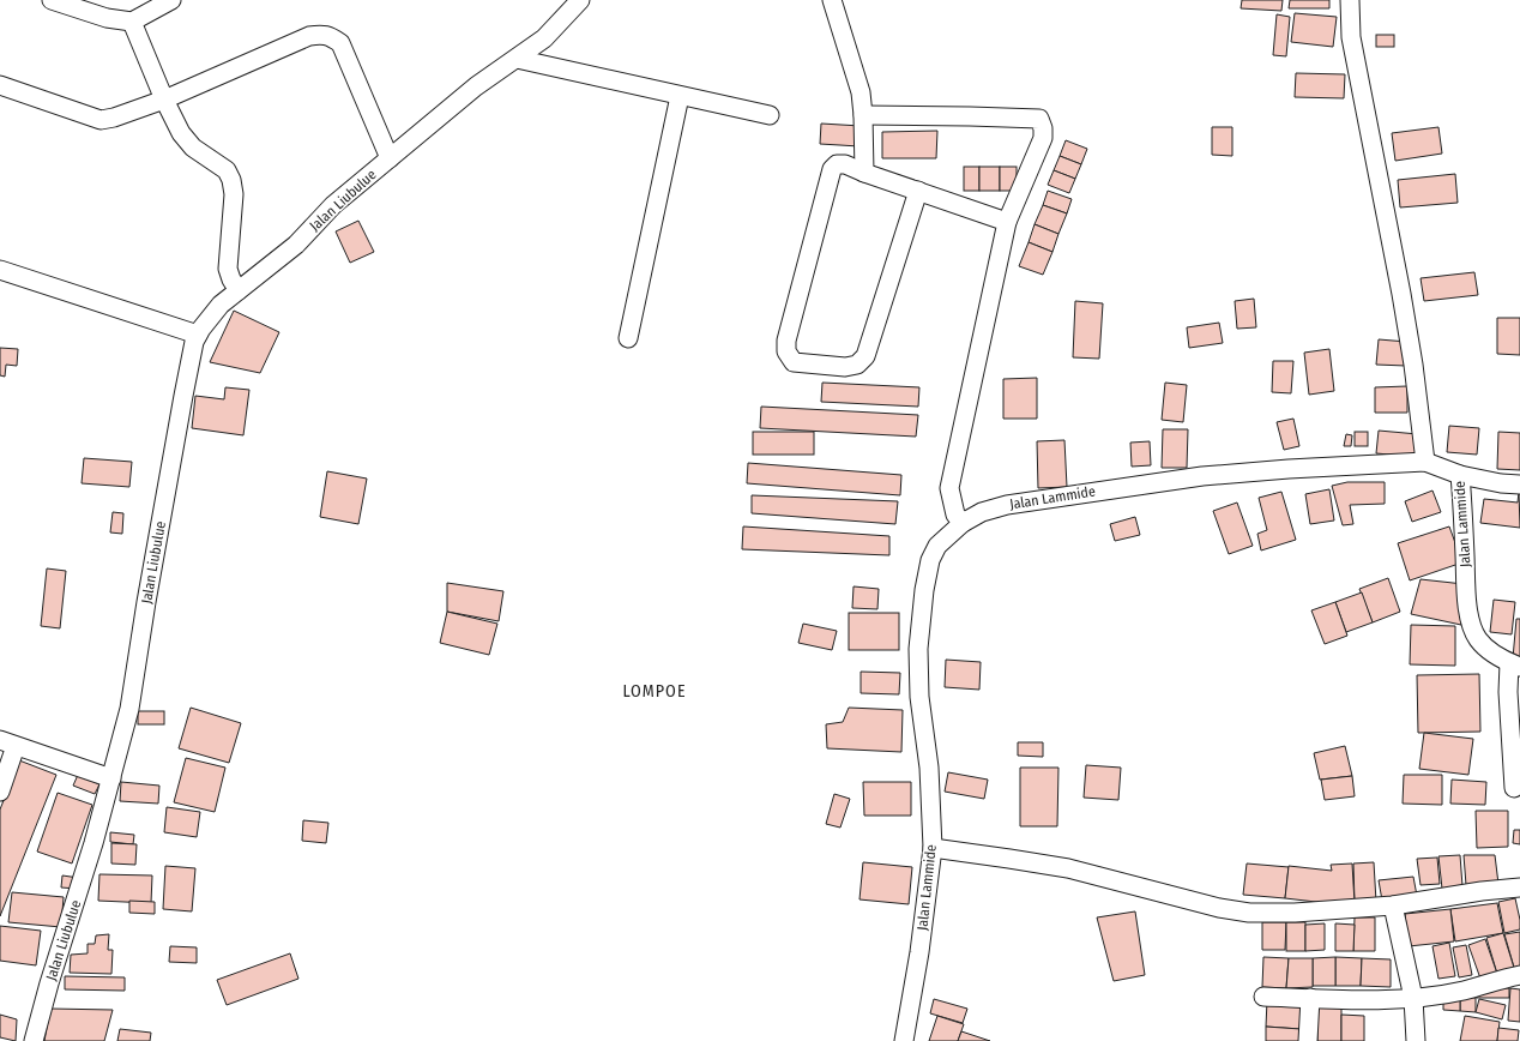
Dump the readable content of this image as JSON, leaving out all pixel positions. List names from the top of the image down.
{
  "streets": {
    "street": ["Jalan Liubulue", "Jalan Lammide"]
  },
  "districts": ["LOMPOE"]
}
